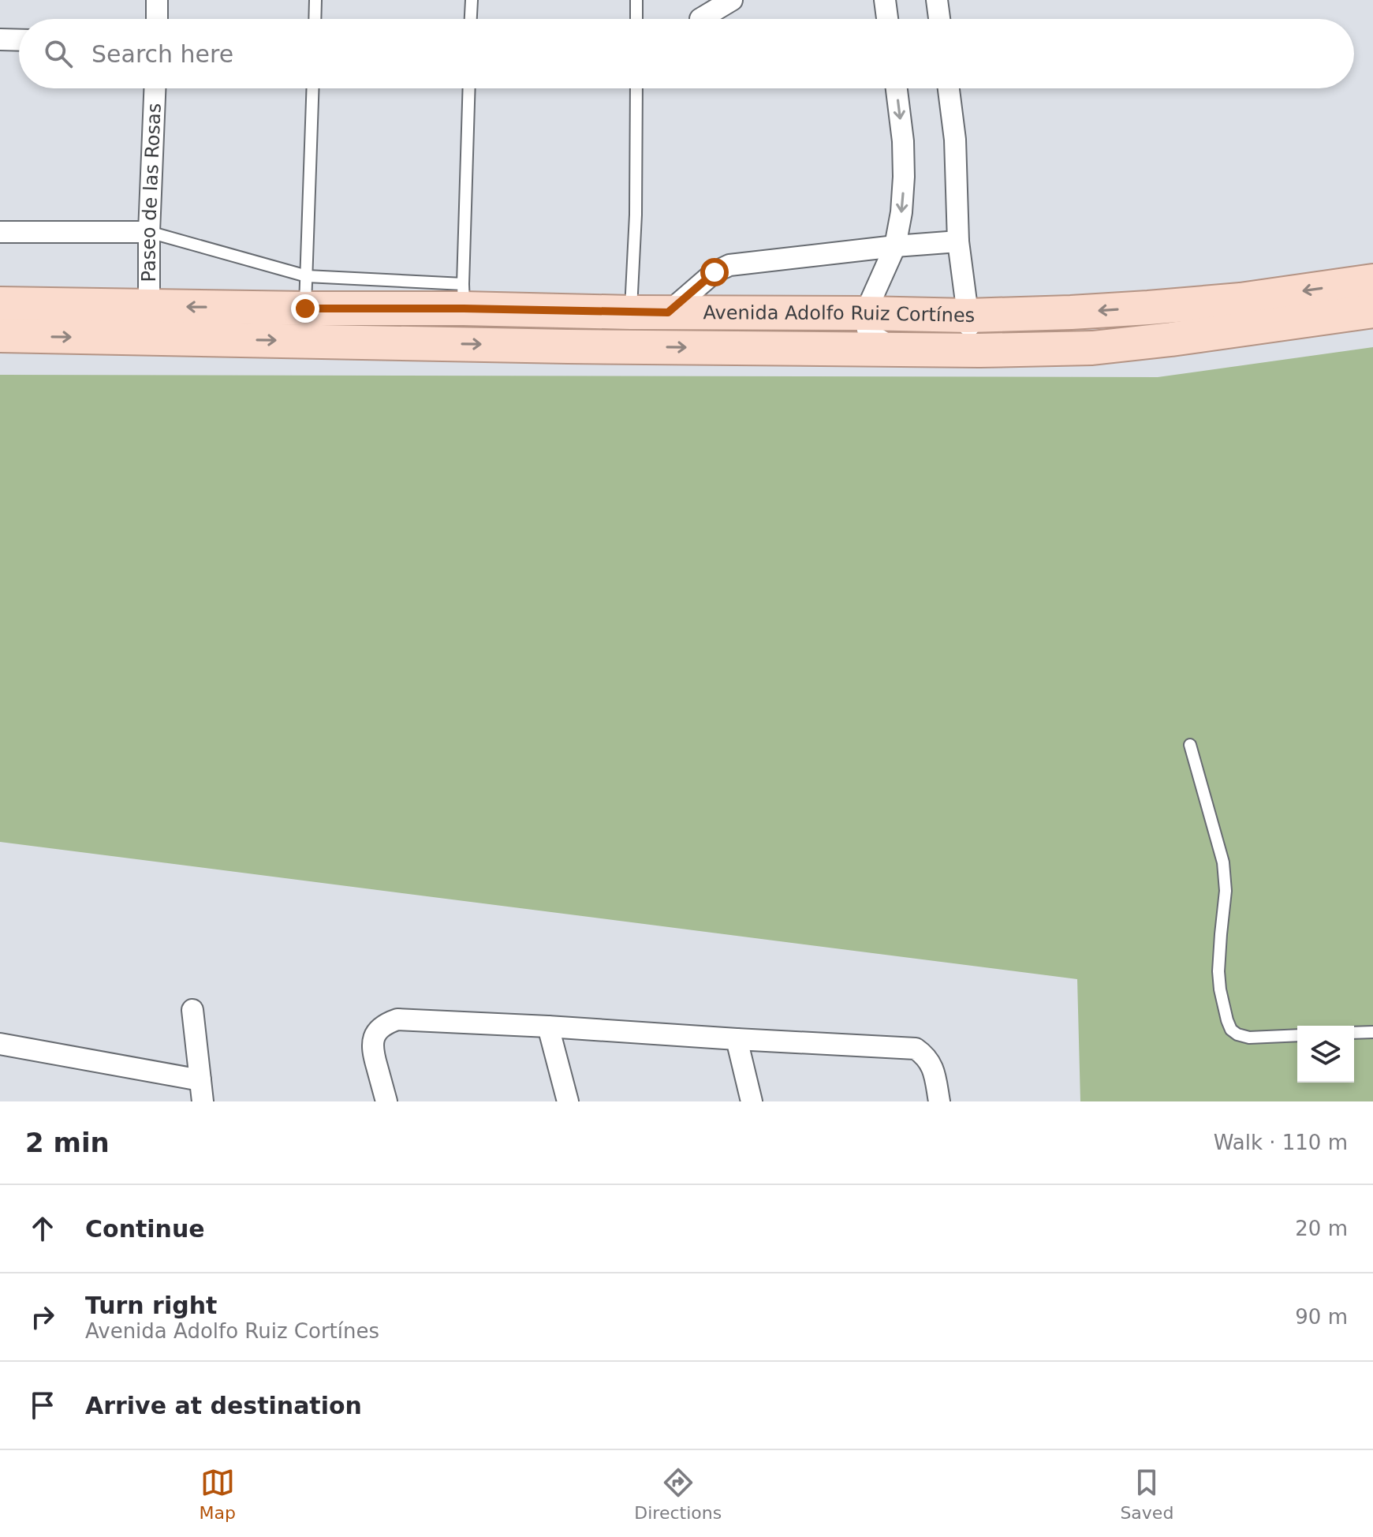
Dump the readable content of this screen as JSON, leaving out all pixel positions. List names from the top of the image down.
{
  "streets": {
    "main road": ["Avenida Adolfo Ruiz Cortínes"],
    "street": ["Paseo de las Rosas"]
  },
  "crossings": [
    ["Paseo de las Rosas", "Avenida Adolfo Ruiz Cortínes"]
  ],
  "page": {
    "search": "Search here",
    "heading": ["2 min", "Walk · 110 m"],
    "list": [
      ["Continue", "20 m"],
      ["Turn right", "Avenida Adolfo Ruiz Cortínes", "90 m"],
      "Arrive at destination"
    ],
    "nav": ["Map", "Directions", "Saved"]
  }
}
